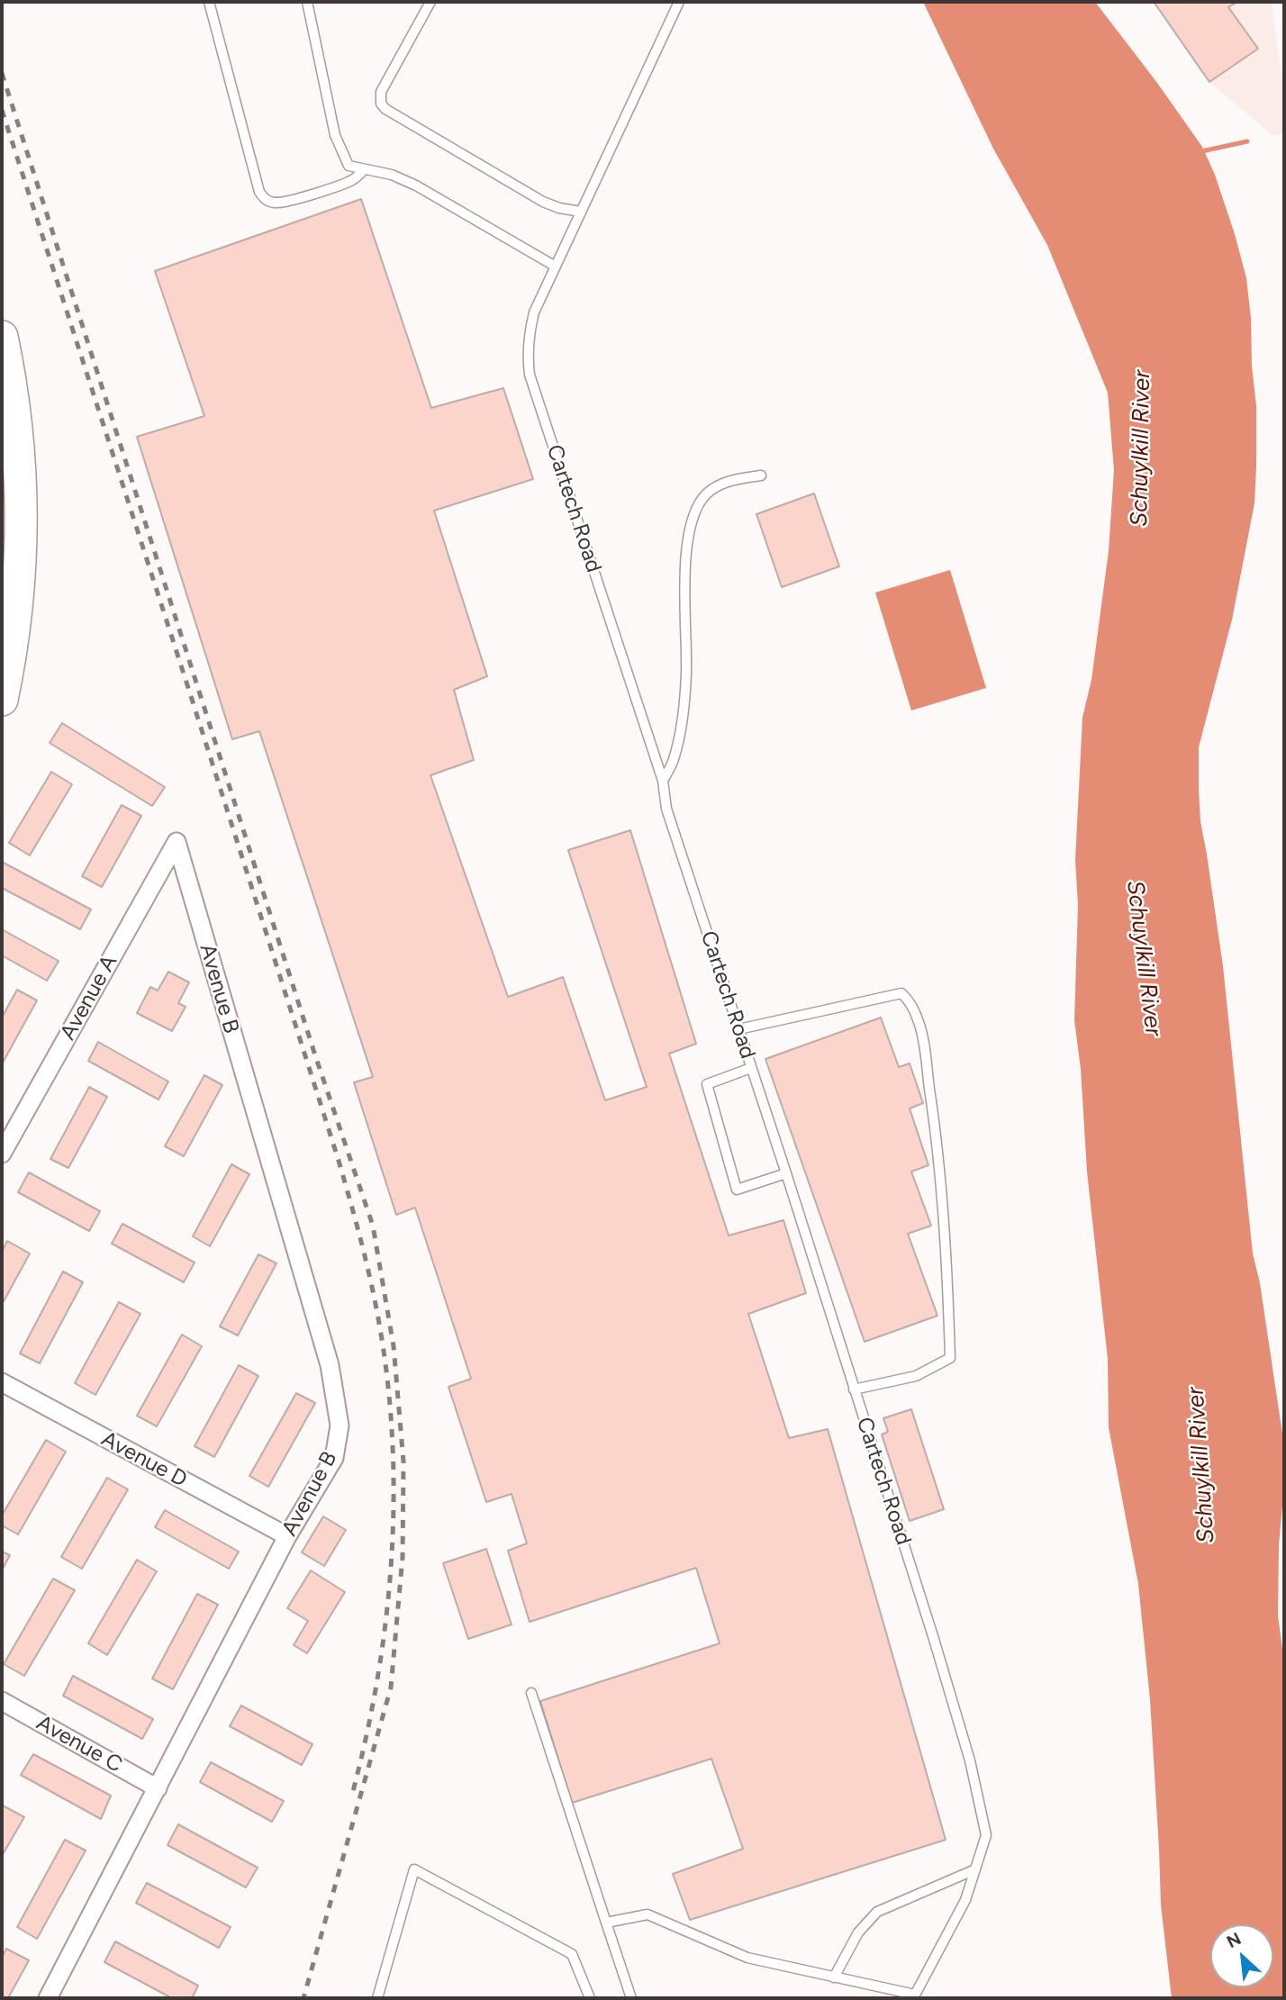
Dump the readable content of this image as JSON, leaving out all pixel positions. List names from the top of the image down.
{
  "streets": {
    "street": [
      "Avenue B",
      "Avenue A",
      "Avenue D",
      "Avenue C"
    ],
    "lane": ["Cartech Road"]
  },
  "crossings": [
    ["Avenue B", "Avenue A"],
    ["Avenue B", "Avenue D"],
    ["Avenue B", "Avenue C"]
  ],
  "water": ["Schuylkill River"],
  "north": "top left"
}
